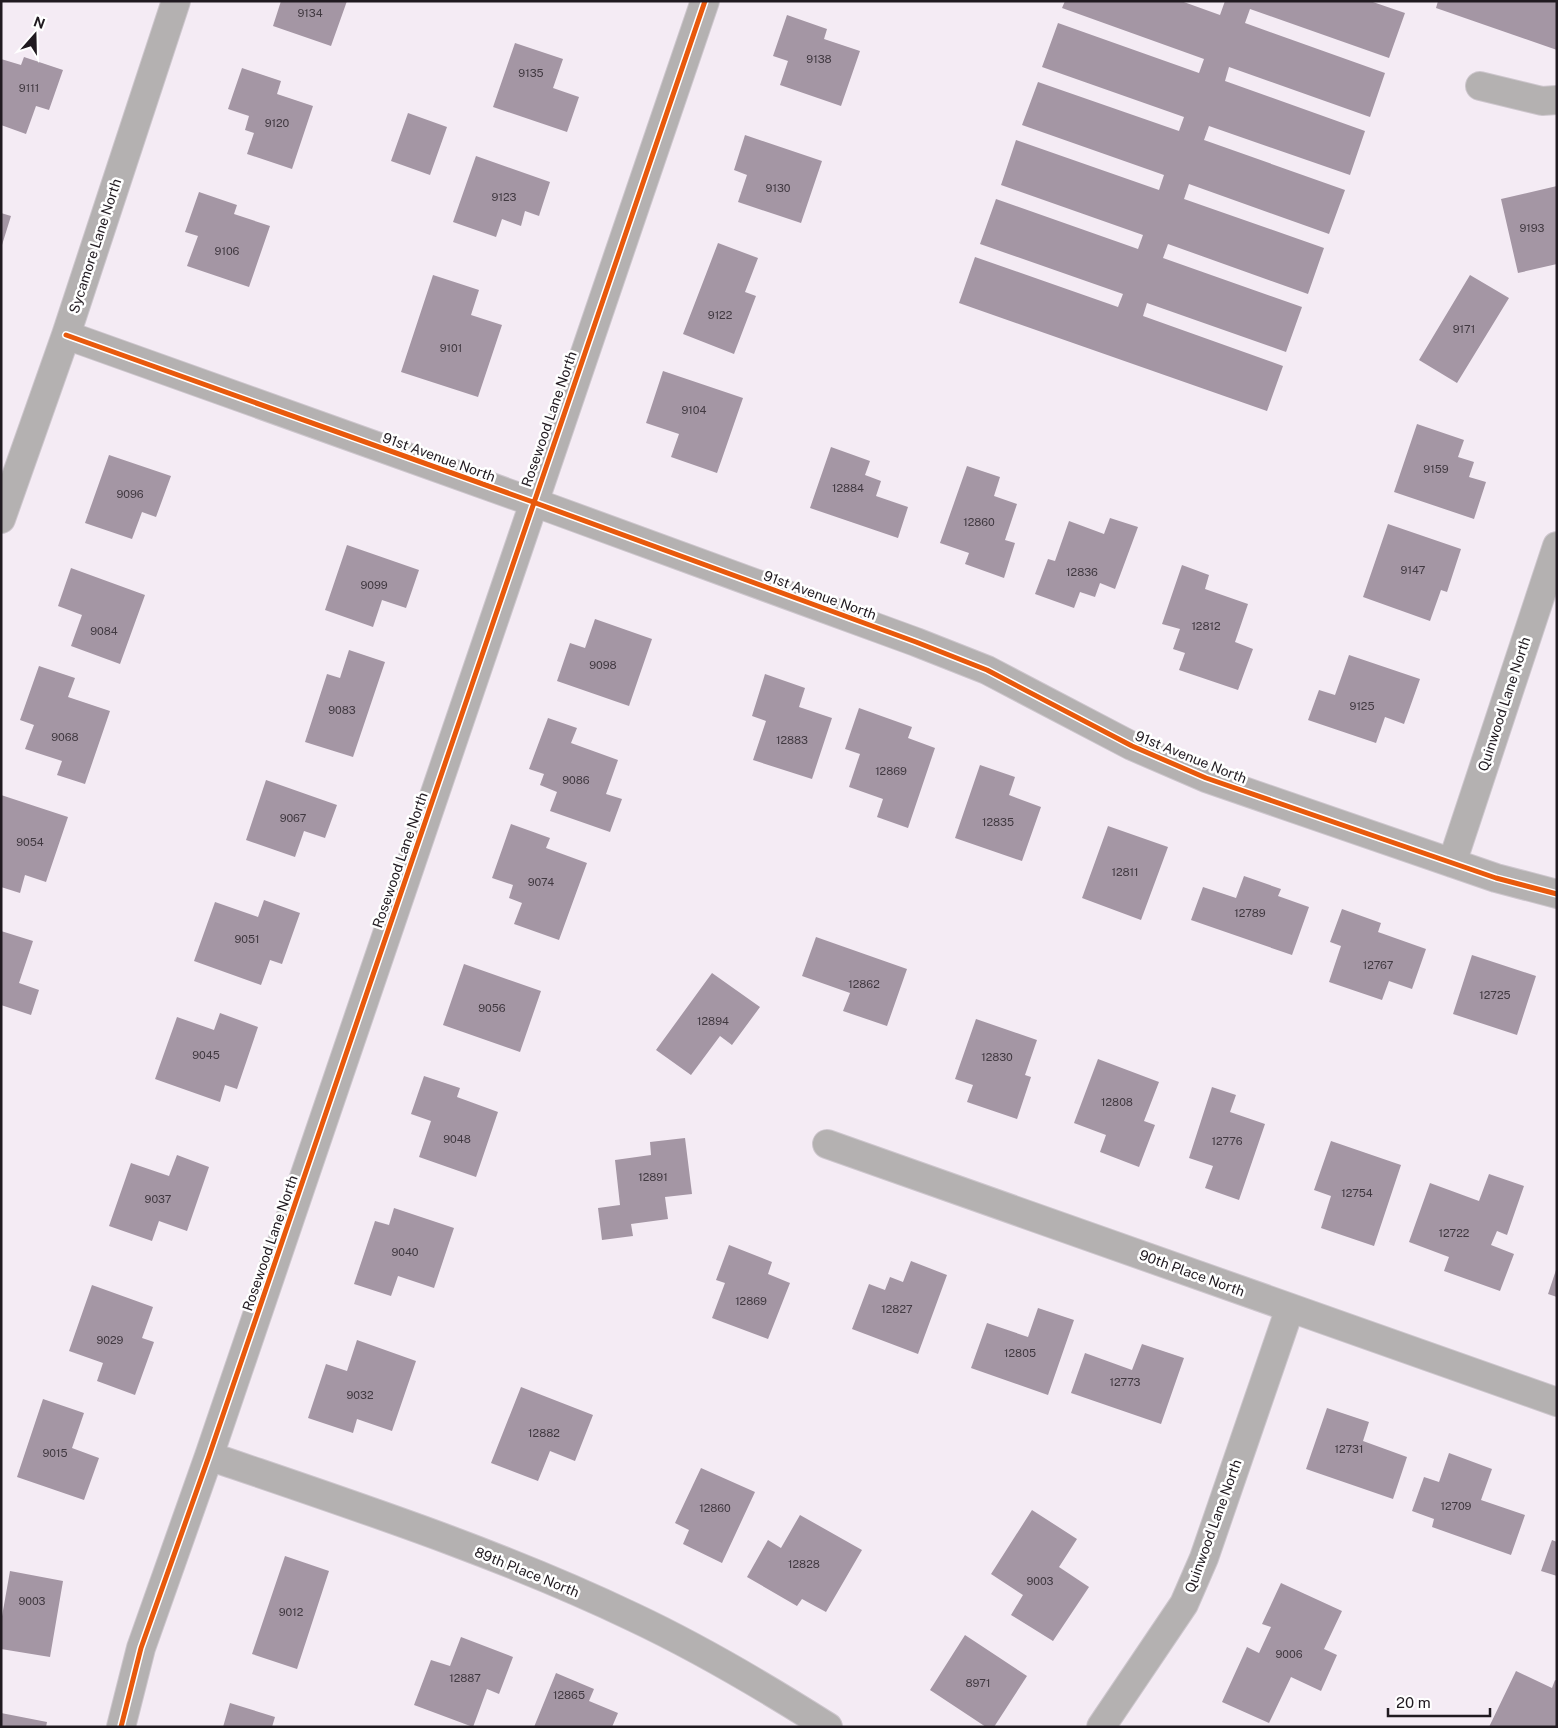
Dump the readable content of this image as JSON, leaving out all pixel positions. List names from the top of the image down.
{
  "streets": {
    "street": [
      "Sycamore Lane North",
      "Rosewood Lane North",
      "91st Avenue North",
      "Quinwood Lane North",
      "90th Place North",
      "89th Place North"
    ]
  },
  "crossings": [
    ["Sycamore Lane North", "91st Avenue North"],
    ["Rosewood Lane North", "91st Avenue North"],
    ["Rosewood Lane North", "89th Place North"],
    ["91st Avenue North", "Quinwood Lane North"],
    ["Quinwood Lane North", "90th Place North"]
  ],
  "house_numbers": [
    "9134",
    "9138",
    "9135",
    "9111",
    "9120",
    "9130",
    "9123",
    "9193",
    "9106",
    "9122",
    "9171",
    "9101",
    "9104",
    "9159",
    "12884",
    "9096",
    "12860",
    "9147",
    "12836",
    "9099",
    "12812",
    "9084",
    "9098",
    "9125",
    "9083",
    "9068",
    "12883",
    "12869",
    "9086",
    "9067",
    "12835",
    "9054",
    "12811",
    "9074",
    "12789",
    "9051",
    "12767",
    "12862",
    "12725",
    "9056",
    "12894",
    "9045",
    "12830",
    "12808",
    "9048",
    "12776",
    "12891",
    "12754",
    "9037",
    "12722",
    "9040",
    "12869",
    "12827",
    "9029",
    "12805",
    "12773",
    "9032",
    "12882",
    "12731",
    "9015",
    "12709",
    "12860",
    "12828",
    "9003",
    "9003",
    "9012",
    "9006",
    "12887",
    "8971",
    "12865"
  ],
  "scale_bar": "20 m",
  "north": "top"
}
